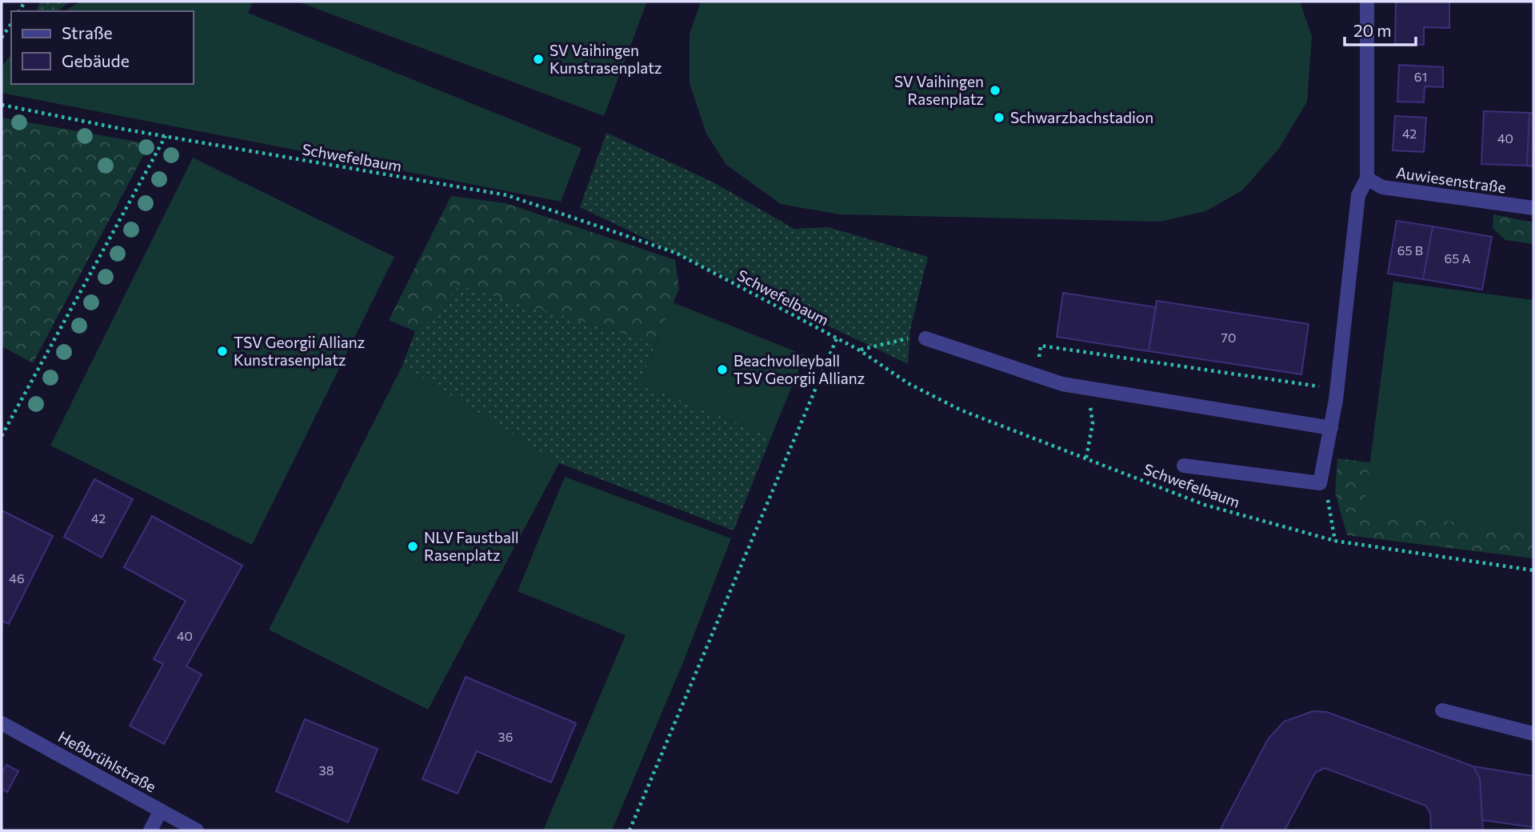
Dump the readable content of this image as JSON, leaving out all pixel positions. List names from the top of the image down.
{
  "streets": {
    "street": ["Auwiesenstraße", "Heßbrühlstraße"],
    "path": ["Schwefelbaum"]
  },
  "places": [
    "SV Vaihingen Kunstrasenplatz",
    "SV Vaihingen Rasenplatz",
    "Schwarzbachstadion",
    "TSV Georgii Allianz Kunstrasenplatz",
    "Beachvolleyball TSV Georgii Allianz",
    "NLV Faustball Rasenplatz"
  ],
  "house_numbers": [
    "61",
    "42",
    "40",
    "65 B",
    "65 A",
    "70",
    "42",
    "46",
    "40",
    "36",
    "38"
  ],
  "legend": ["Straße", "Gebäude"],
  "scale_bar": "20 m"
}
